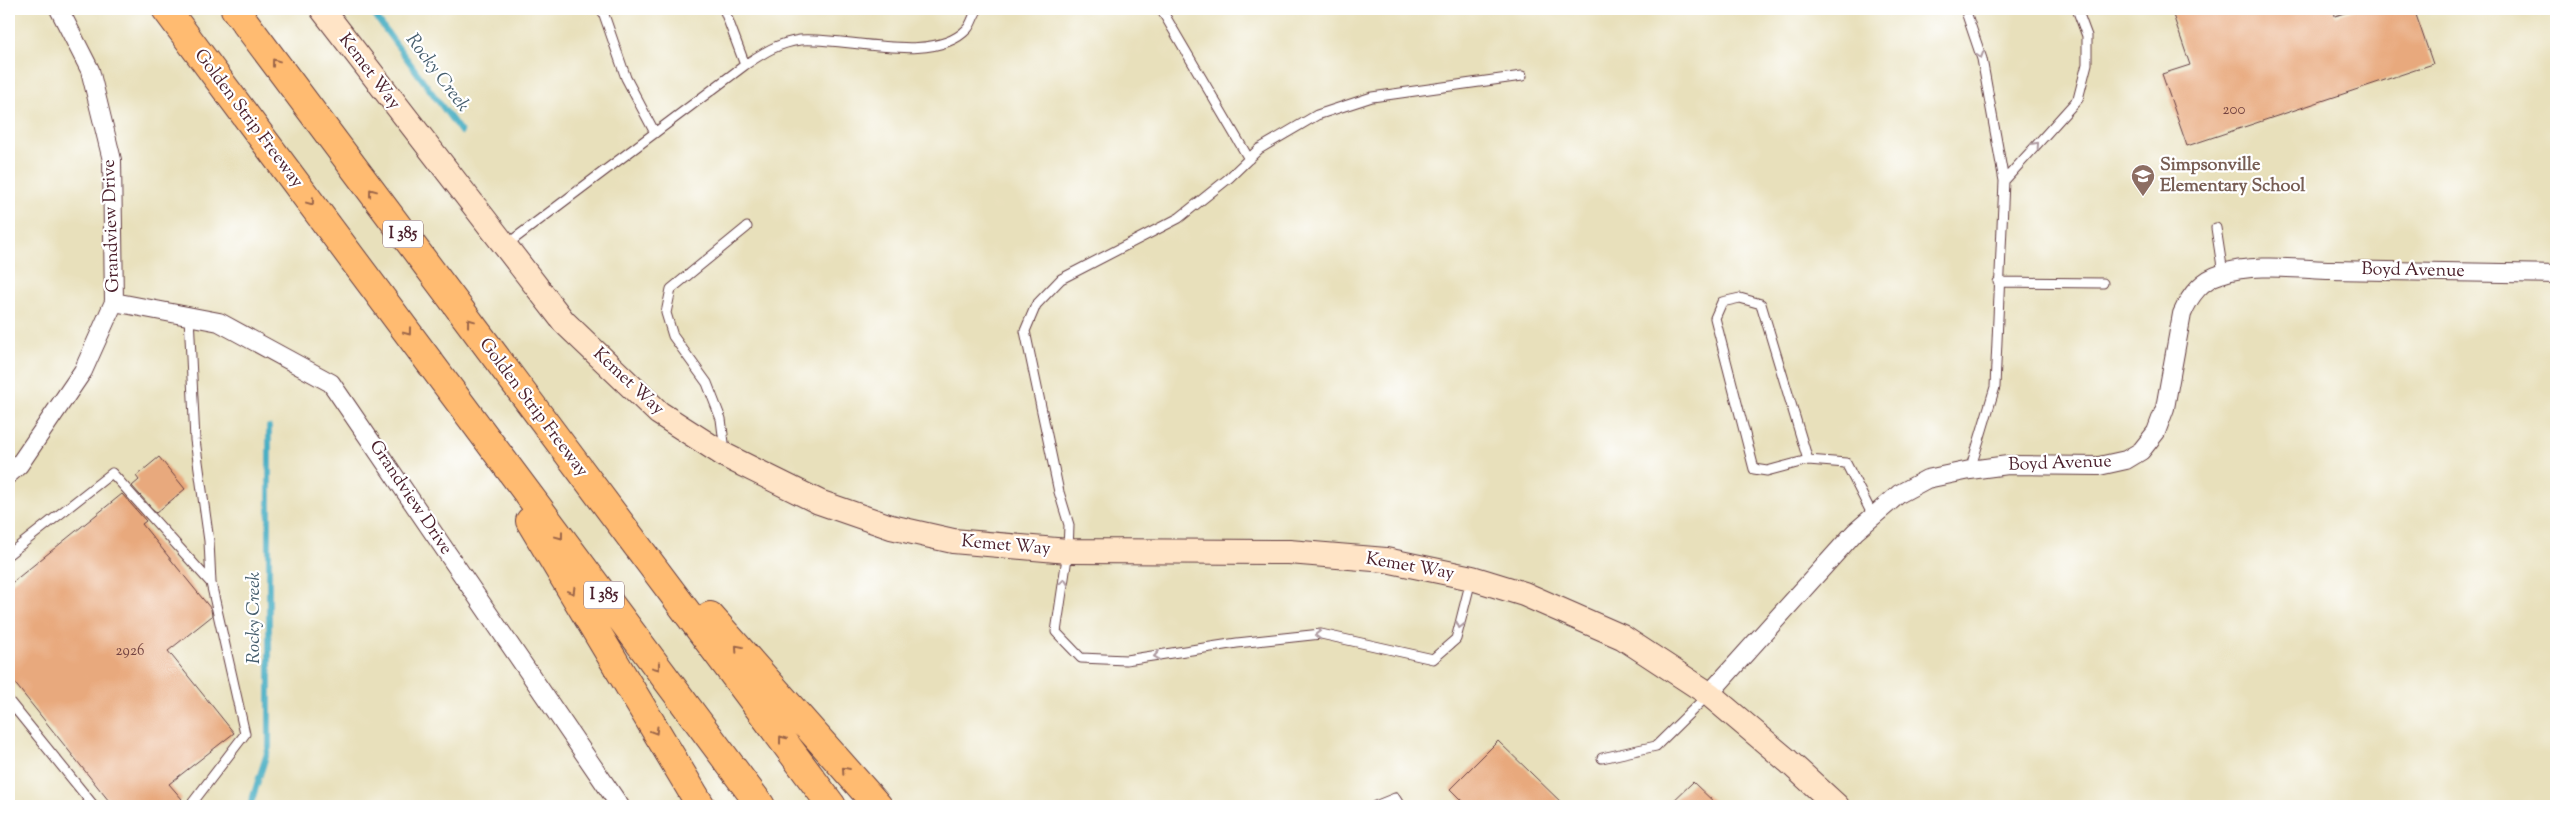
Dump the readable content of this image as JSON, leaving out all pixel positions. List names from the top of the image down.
{
  "streets": {
    "highway": ["Golden Strip Freeway", "I 385"],
    "street": ["Kemet Way", "Grandview Drive", "Boyd Avenue"]
  },
  "crossings": [
    ["Kemet Way", "Boyd Avenue"]
  ],
  "water": ["Rocky Creek"],
  "places": {
    "school or university": ["Simpsonville Elementary School"]
  },
  "house_numbers": ["200", "2926"]
}
